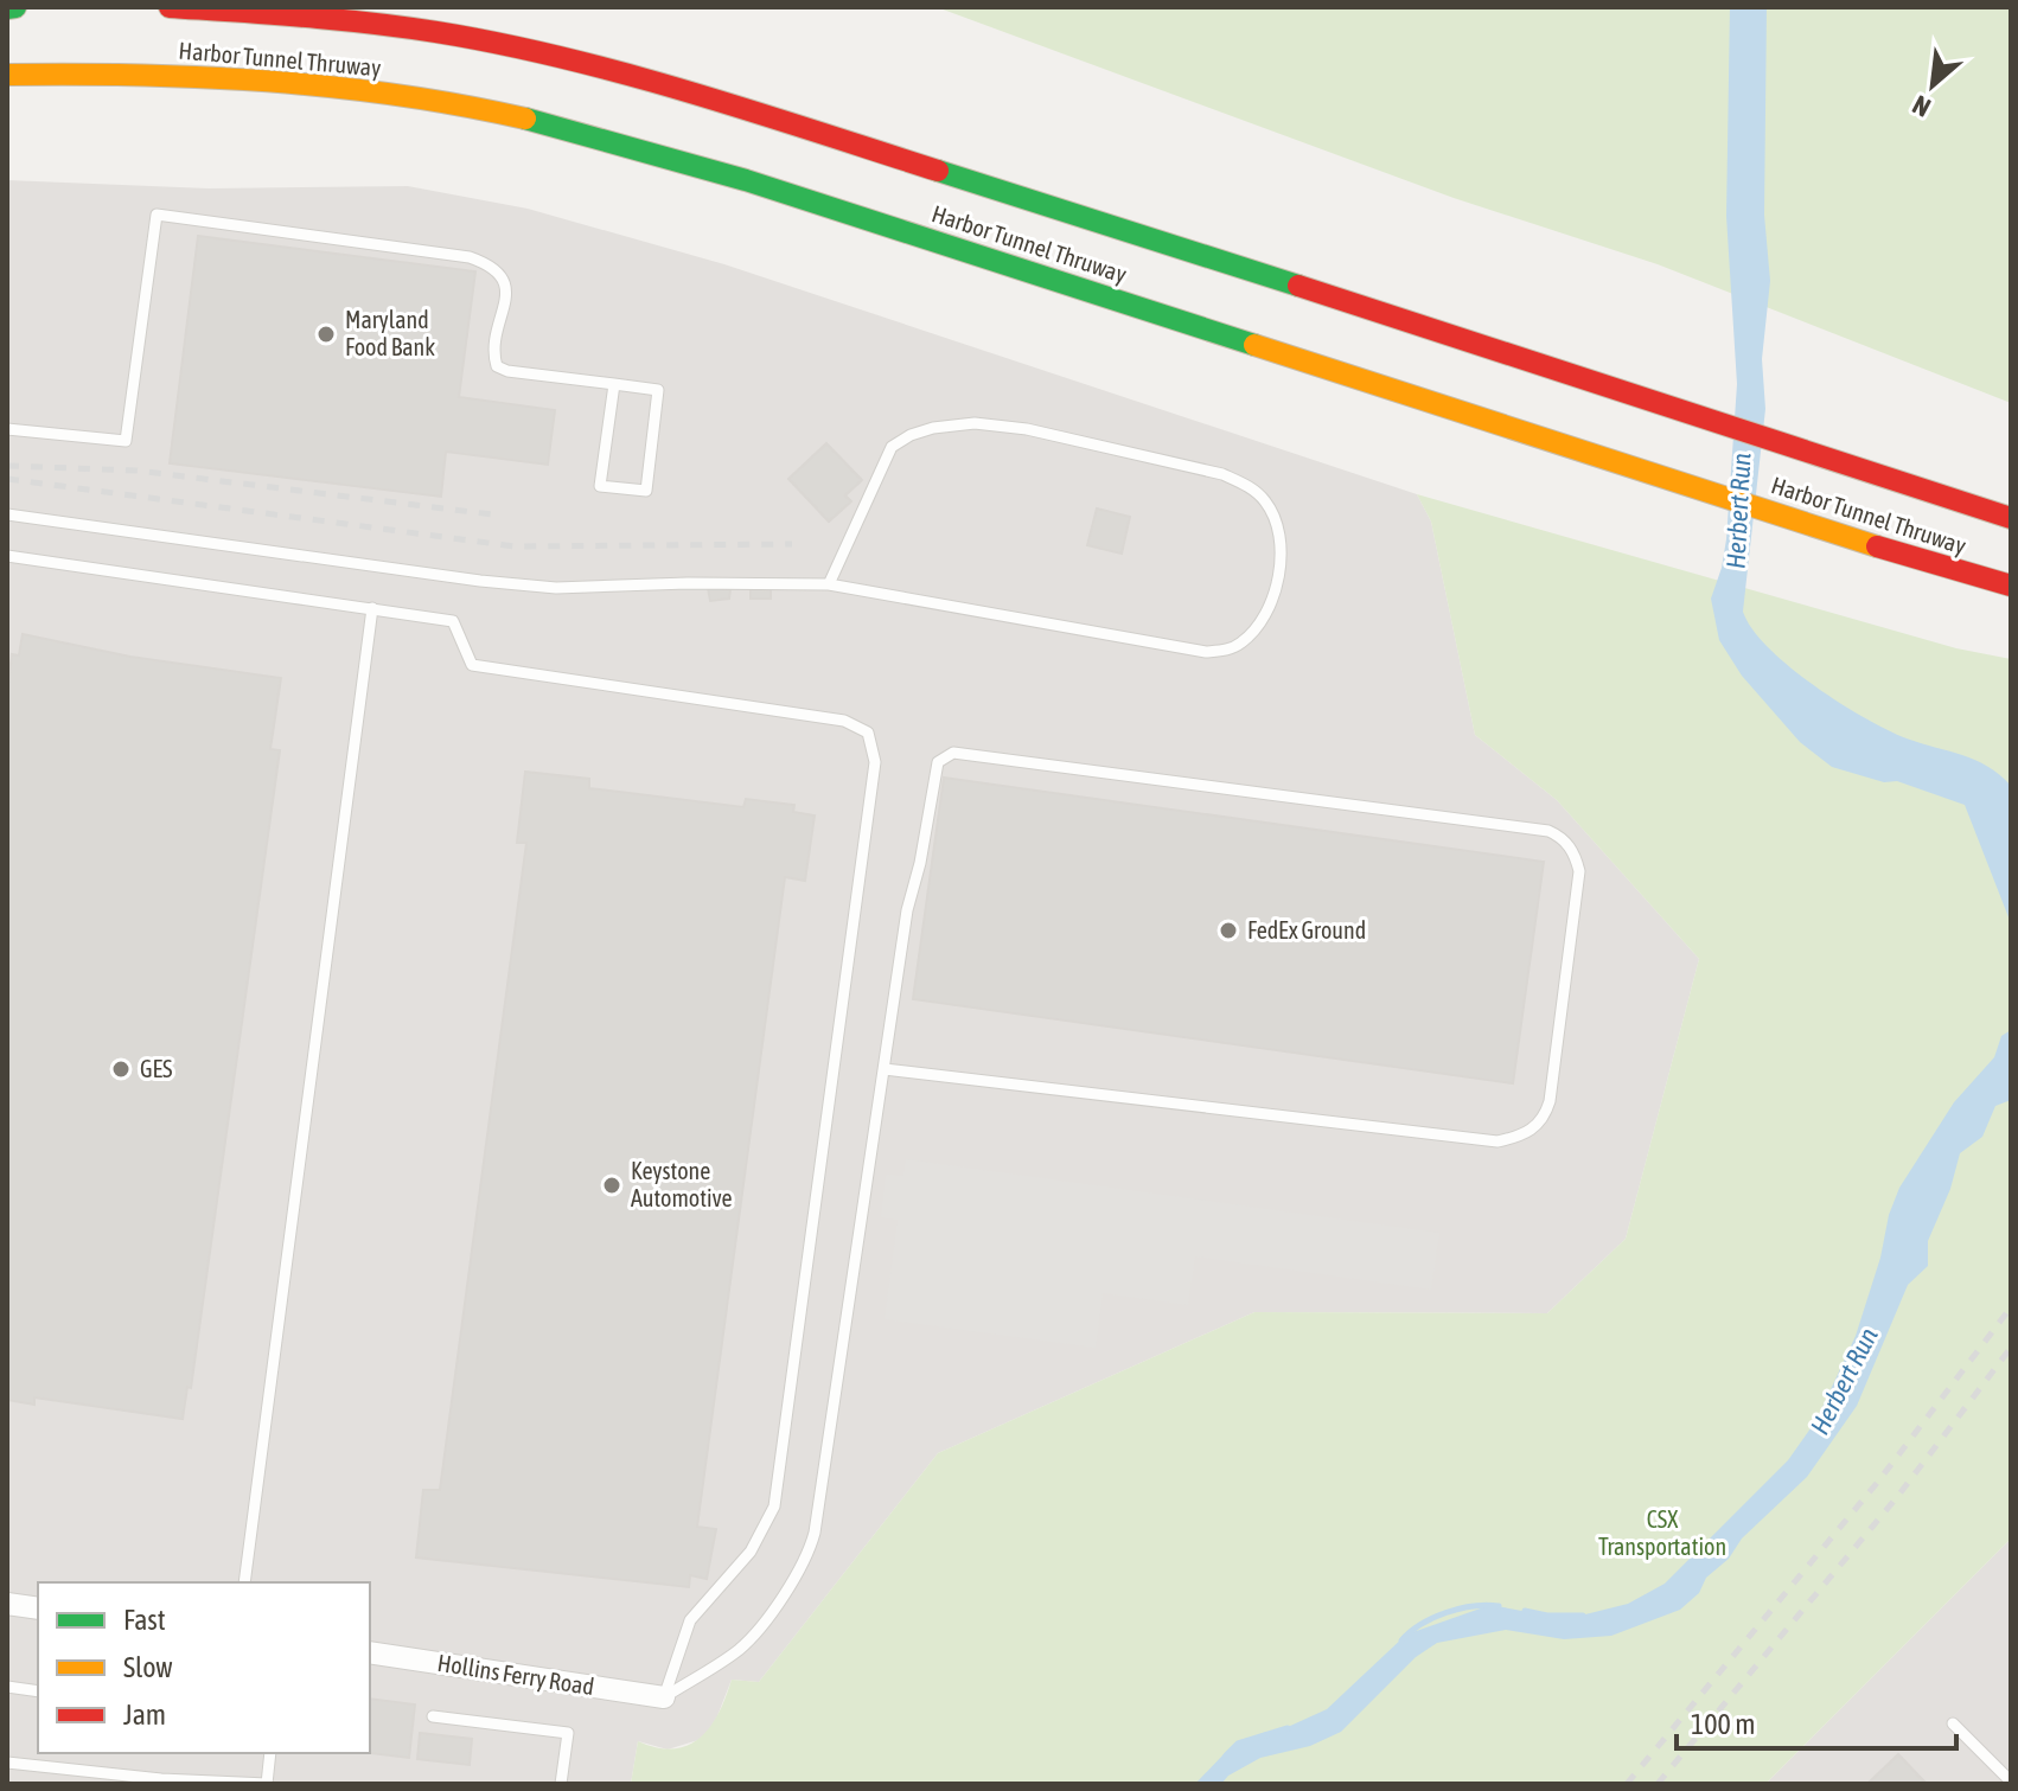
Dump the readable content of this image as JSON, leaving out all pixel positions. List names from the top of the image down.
{
  "streets": {
    "highway": ["Harbor Tunnel Thruway"],
    "street": ["Hollins Ferry Road"]
  },
  "water": ["Herbert Run"],
  "parks": ["CSX Transportation"],
  "places": [
    "Maryland Food Bank",
    "FedEx Ground",
    "GES",
    "Keystone Automotive"
  ],
  "legend": ["Fast", "Slow", "Jam"],
  "scale_bar": "100 m",
  "north": "bottom left"
}
